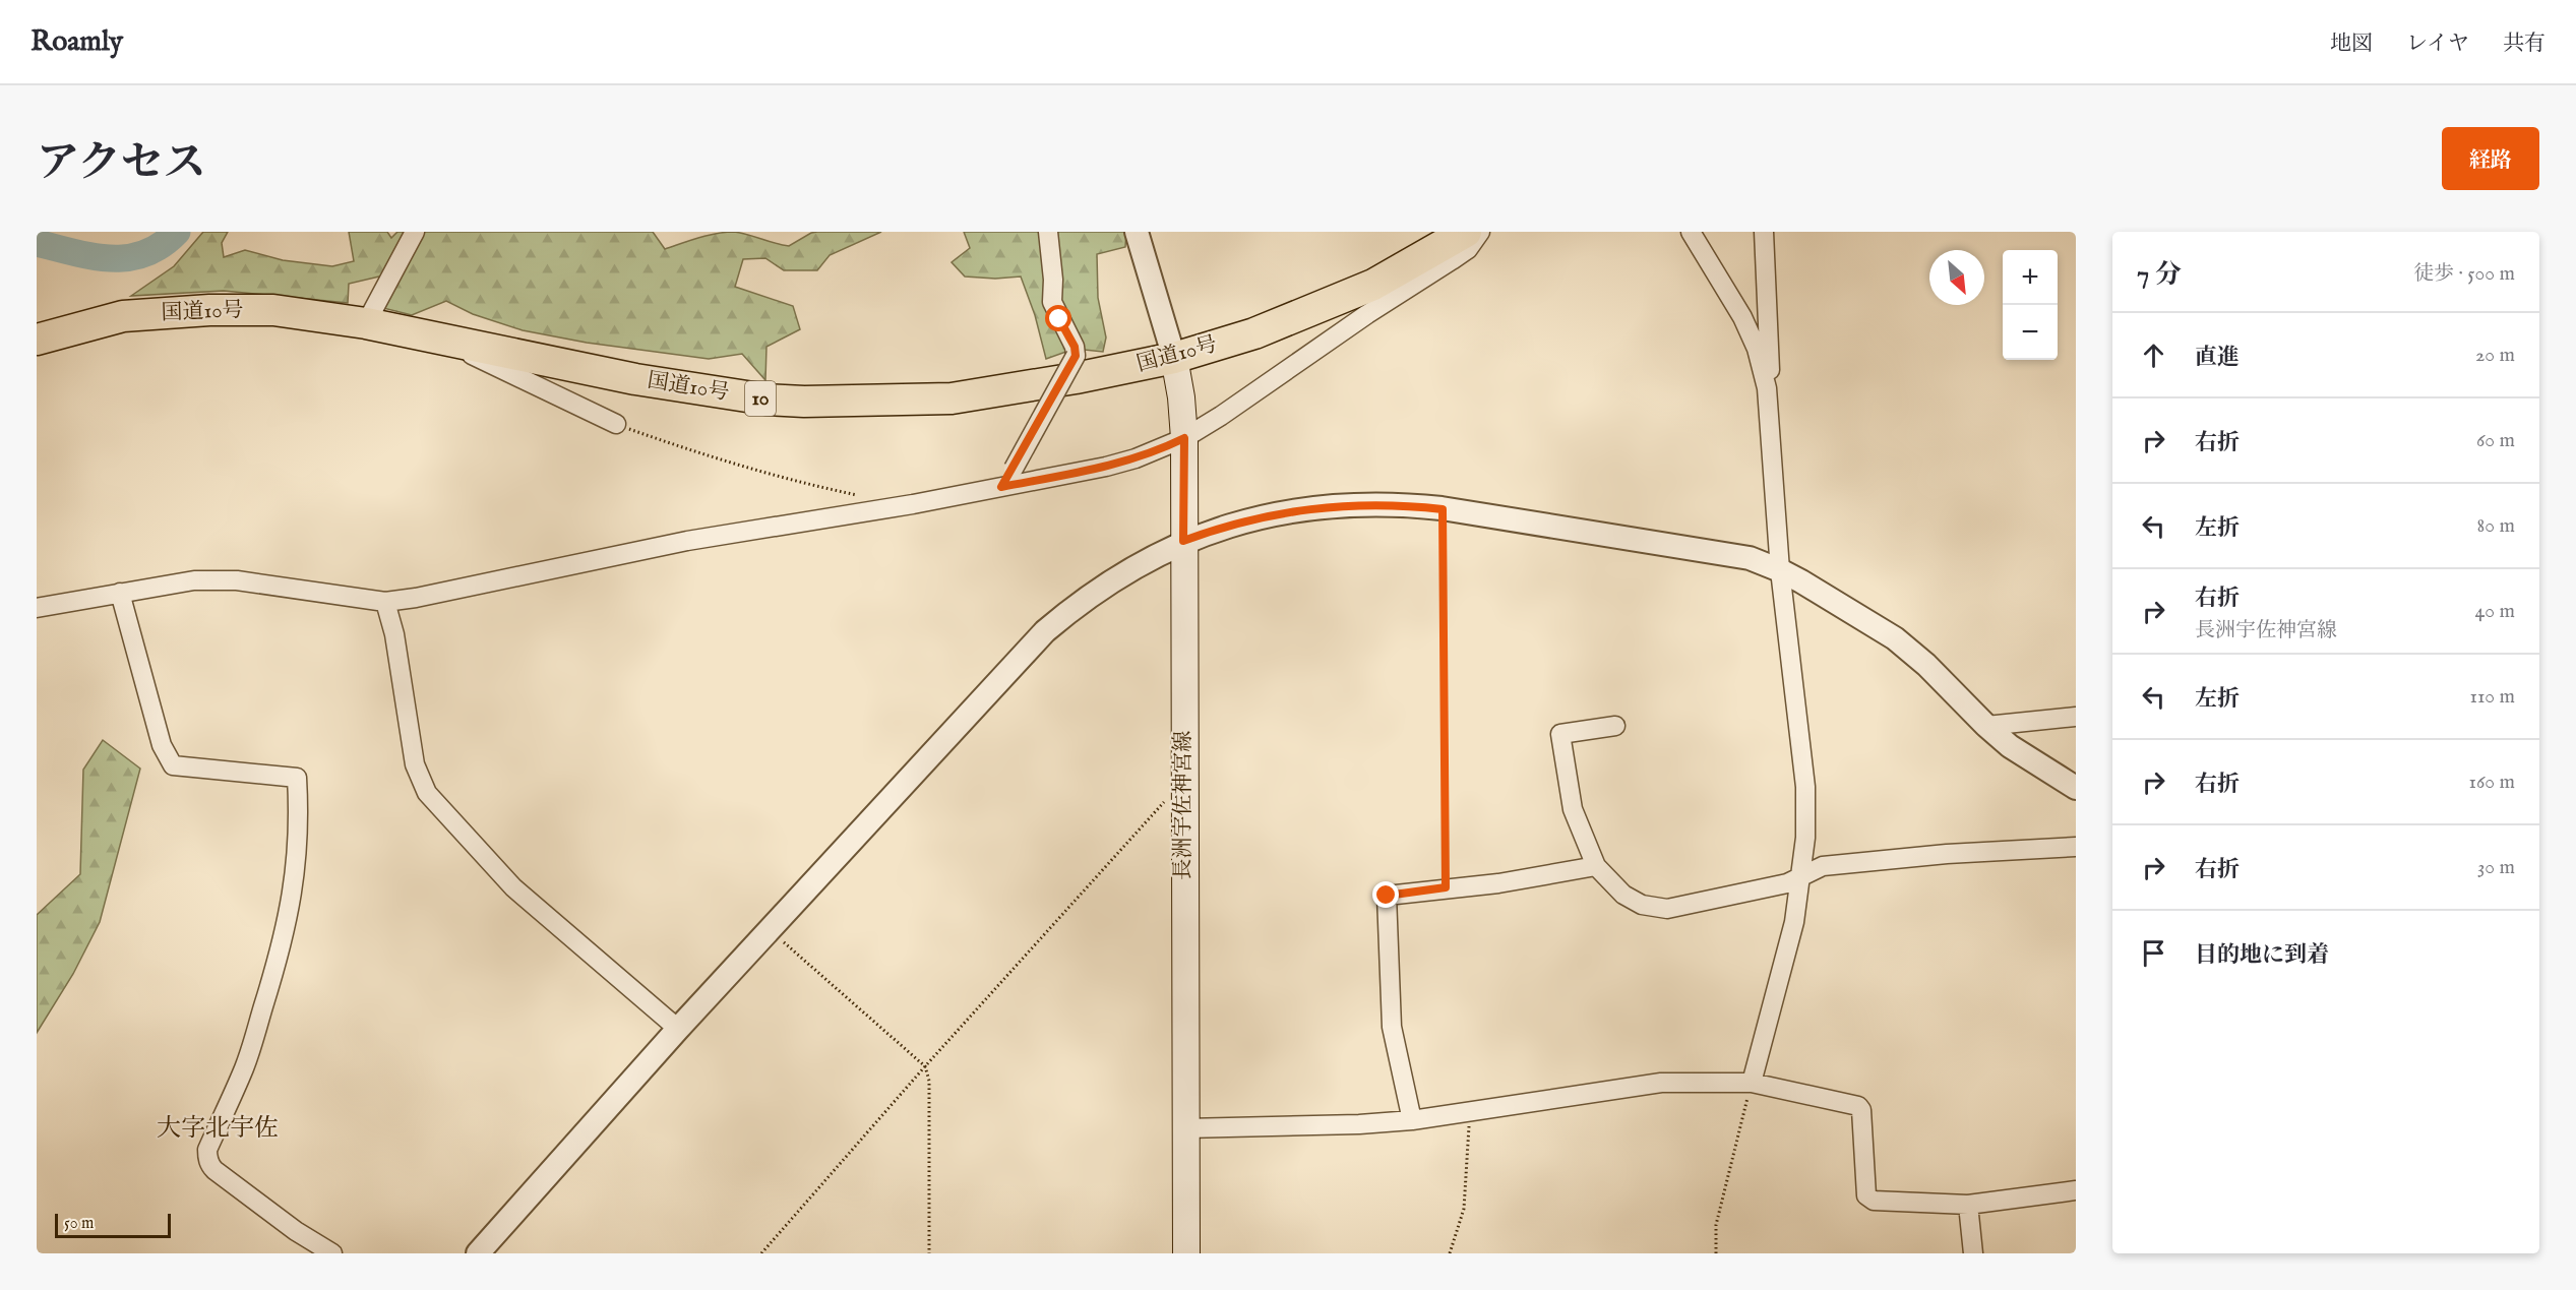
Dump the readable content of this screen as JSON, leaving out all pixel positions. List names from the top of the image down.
{
  "streets": {
    "highway": ["国道10号", "10"],
    "main road": ["長洲宇佐神宮線"]
  },
  "crossings": [
    ["国道10号", "長洲宇佐神宮線"]
  ],
  "districts": ["大字北宇佐"],
  "scale_bar": "50 m",
  "north": "bottom right",
  "page": {
    "header": "Roamly",
    "nav": ["地図", "レイヤ", "共有"],
    "title": "アクセス",
    "buttons": "経路",
    "heading": ["7 分", "徒歩 · 500 m"],
    "map_buttons": ["+", "−"],
    "list": [
      ["直進", "20 m"],
      ["右折", "60 m"],
      ["左折", "80 m"],
      ["右折", "長洲宇佐神宮線", "40 m"],
      ["左折", "110 m"],
      ["右折", "160 m"],
      ["右折", "30 m"],
      "目的地に到着"
    ],
    "scale": "50 m"
  }
}
